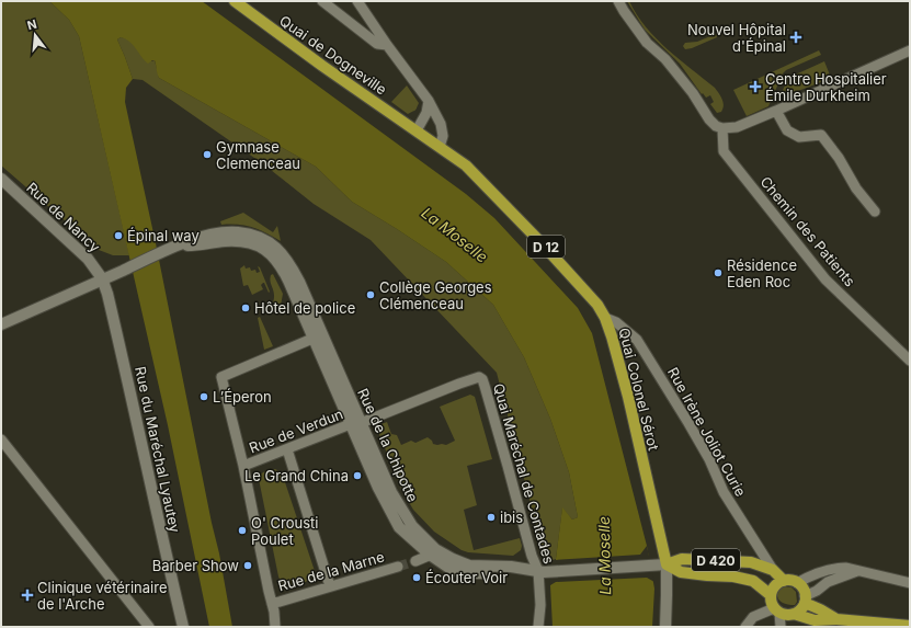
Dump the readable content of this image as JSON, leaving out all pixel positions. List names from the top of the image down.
{
  "streets": {
    "main road": [
      "Quai de Dogneville",
      "Rue de Nancy",
      "D 12",
      "Quai Colonel Sérot",
      "Rue de la Chipotte",
      "Rue du Maréchal Lyautey",
      "D 420"
    ],
    "street": [
      "Chemin des Patients",
      "Rue de Verdun",
      "Rue Irène Joliot Curie",
      "Quai Maréchal de Contades",
      "Rue de la Marne"
    ]
  },
  "crossings": [
    ["Quai de Dogneville", "Quai Colonel Sérot"],
    ["Rue de Nancy", "Rue de la Chipotte"],
    ["Rue de Nancy", "Rue du Maréchal Lyautey"],
    ["Quai Colonel Sérot", "Rue Irène Joliot Curie"],
    ["Quai Colonel Sérot", "Rue de la Chipotte"],
    ["Quai Colonel Sérot", "D 420"],
    ["Rue de Verdun", "Rue de la Chipotte"],
    ["Rue de Verdun", "Quai Maréchal de Contades"],
    ["Rue Irène Joliot Curie", "D 420"],
    ["Rue de la Chipotte", "Rue du Maréchal Lyautey"],
    ["Rue de la Chipotte", "Quai Maréchal de Contades"],
    ["Rue de la Chipotte", "D 420"]
  ],
  "water": ["La Moselle"],
  "places": {
    "health": ["Nouvel Hôpital d'Épinal", "Centre Hospitalier Émile Durkheim", "Clinique vétérinaire de l'Arche"],
    "other": [
      "Gymnase Clemenceau",
      "Épinal way",
      "Résidence Eden Roc",
      "Collège Georges Clémenceau",
      "Hôtel de police",
      "L’Éperon",
      "Le Grand China",
      "ibis",
      "O' Crousti Poulet",
      "Barber Show",
      "Écouter Voir"
    ]
  },
  "north": "top"
}
